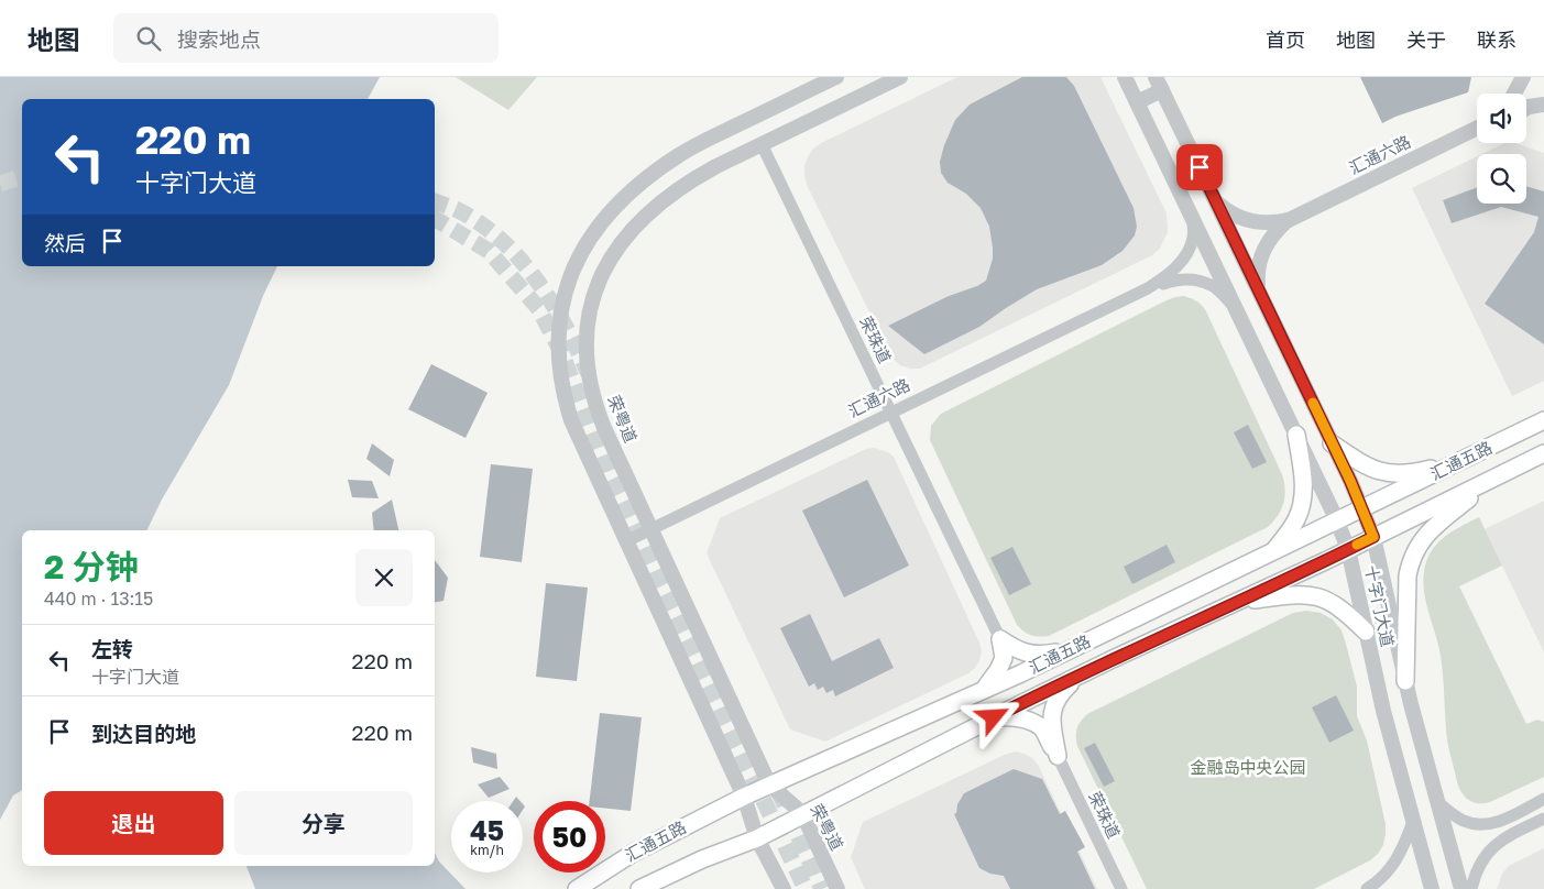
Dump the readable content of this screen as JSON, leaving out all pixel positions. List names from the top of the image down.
{
  "streets": {
    "main road": ["汇通五路"],
    "street": [
      "汇通六路",
      "荣珠道",
      "荣粤道",
      "十字门大道"
    ]
  },
  "crossings": [
    ["汇通六路", "荣珠道"],
    ["汇通六路", "荣粤道"],
    ["汇通六路", "十字门大道"],
    ["荣珠道", "荣粤道"],
    ["荣粤道", "汇通五路"],
    ["汇通五路", "十字门大道"]
  ],
  "parks": ["金融岛中央公园"],
  "page": {
    "header": "地图",
    "search": "搜索地点",
    "nav": [
      "首页",
      "地图",
      "关于",
      "联系"
    ],
    "turn": ["220 m", "十字门大道"],
    "then": "然后",
    "heading": ["2 分钟", "440 m · 13:15"],
    "list": [
      {
        "name": "左转",
        "note": "十字门大道",
        "value": "220 m"
      },
      {
        "name": "到达目的地",
        "value": "220 m"
      }
    ],
    "buttons": ["退出", "分享"],
    "speed": "45 km/h",
    "limit": "50"
  }
}
